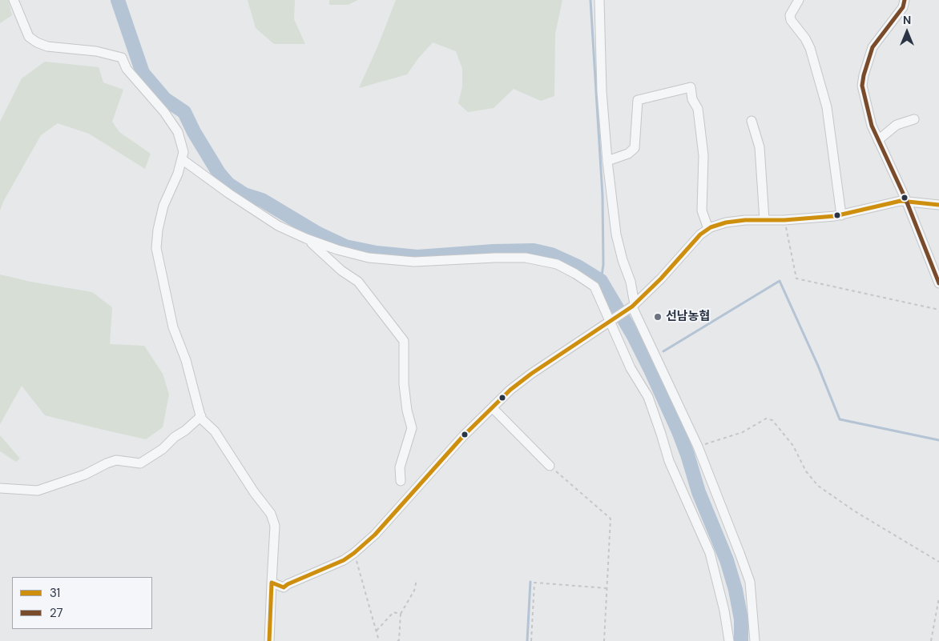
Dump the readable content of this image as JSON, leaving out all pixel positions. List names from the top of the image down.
{
  "places": ["선남농협"],
  "lines": ["transit line 27", "transit line 31"],
  "legend": ["31", "27"],
  "north": "top"
}
